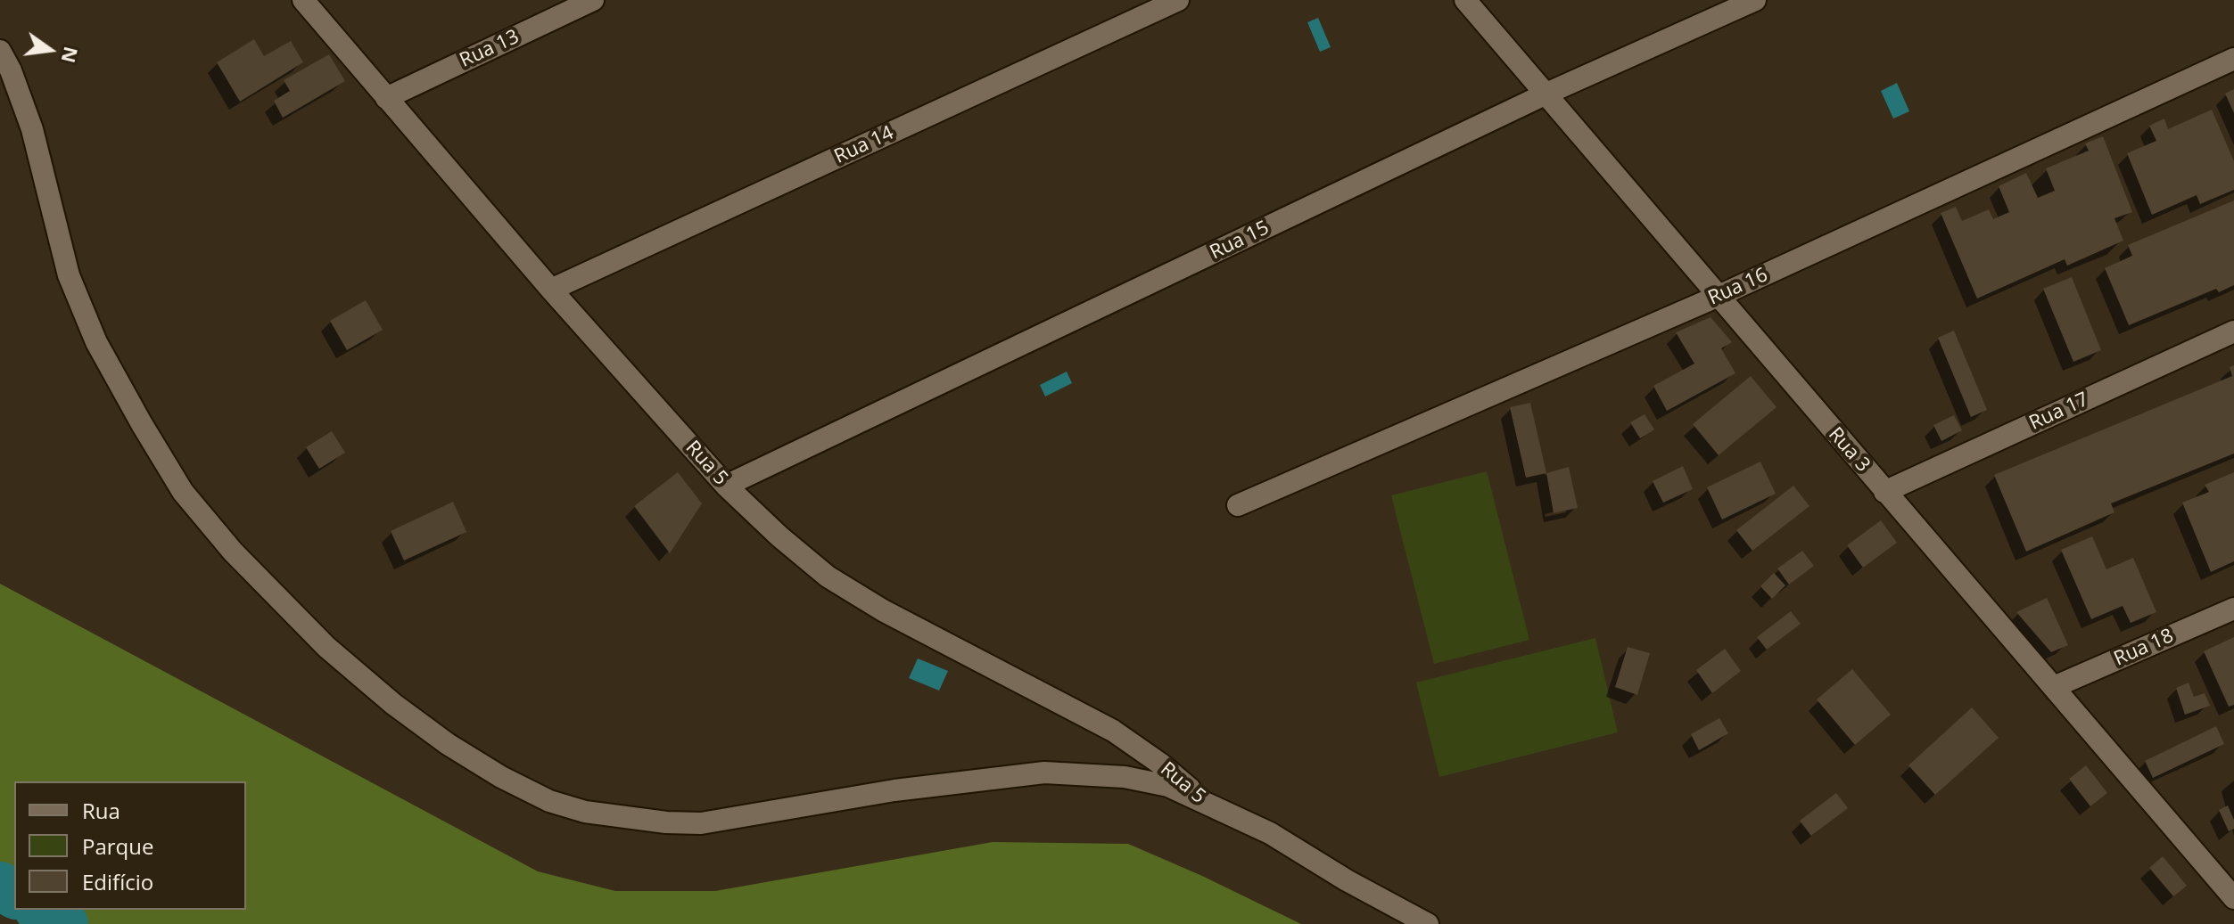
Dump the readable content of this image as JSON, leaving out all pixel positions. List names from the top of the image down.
{
  "streets": {
    "street": [
      "Rua 13",
      "Rua 14",
      "Rua 15",
      "Rua 16",
      "Rua 17",
      "Rua 3",
      "Rua 5",
      "Rua 18"
    ]
  },
  "crossings": [
    ["Rua 13", "Rua 5"],
    ["Rua 14", "Rua 5"],
    ["Rua 15", "Rua 3"],
    ["Rua 15", "Rua 5"],
    ["Rua 16", "Rua 3"],
    ["Rua 17", "Rua 3"],
    ["Rua 3", "Rua 18"]
  ],
  "legend": ["Rua", "Parque", "Edifício"],
  "north": "right"
}
